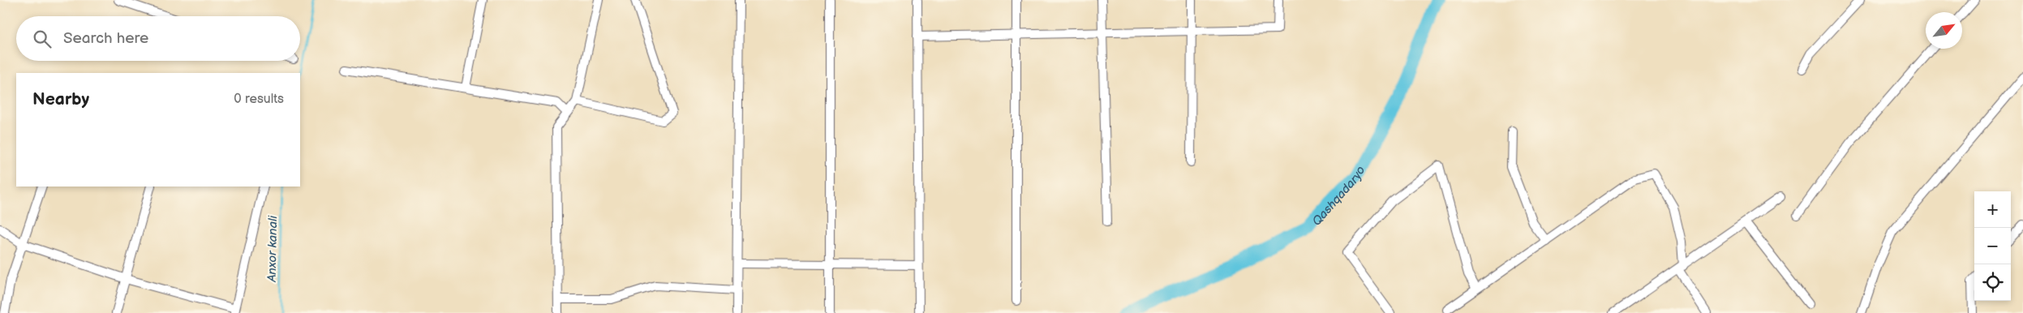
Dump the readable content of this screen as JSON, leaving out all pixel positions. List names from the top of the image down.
{
  "water": ["Qashqadaryo", "Anxor kanali"],
  "north": "top right",
  "page": {
    "search": "Search here",
    "heading": ["Nearby", "0 results"],
    "map_buttons": ["+", "−"]
  }
}
